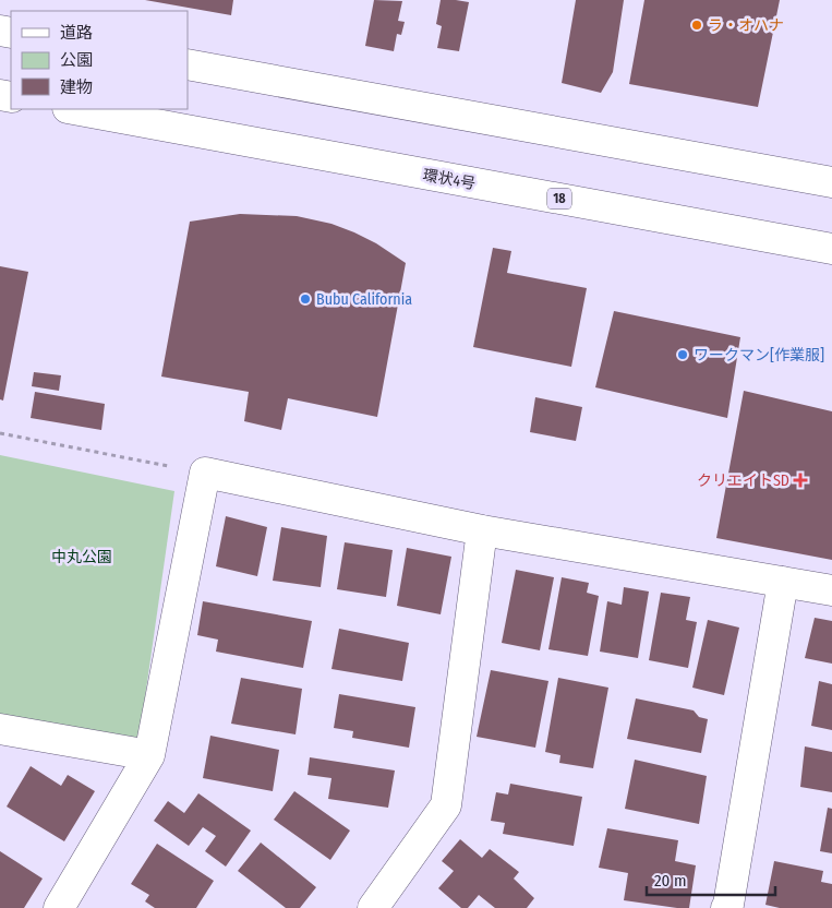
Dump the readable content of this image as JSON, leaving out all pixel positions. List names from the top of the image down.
{
  "streets": {
    "street": ["環状4号", "18"]
  },
  "parks": ["中丸公園"],
  "places": {
    "other": ["ラ・オハナ", "Bubu California", "ワークマン[作業服]"],
    "health": ["クリエイトSD"]
  },
  "legend": ["道路", "公園", "建物"],
  "scale_bar": "20 m"
}
